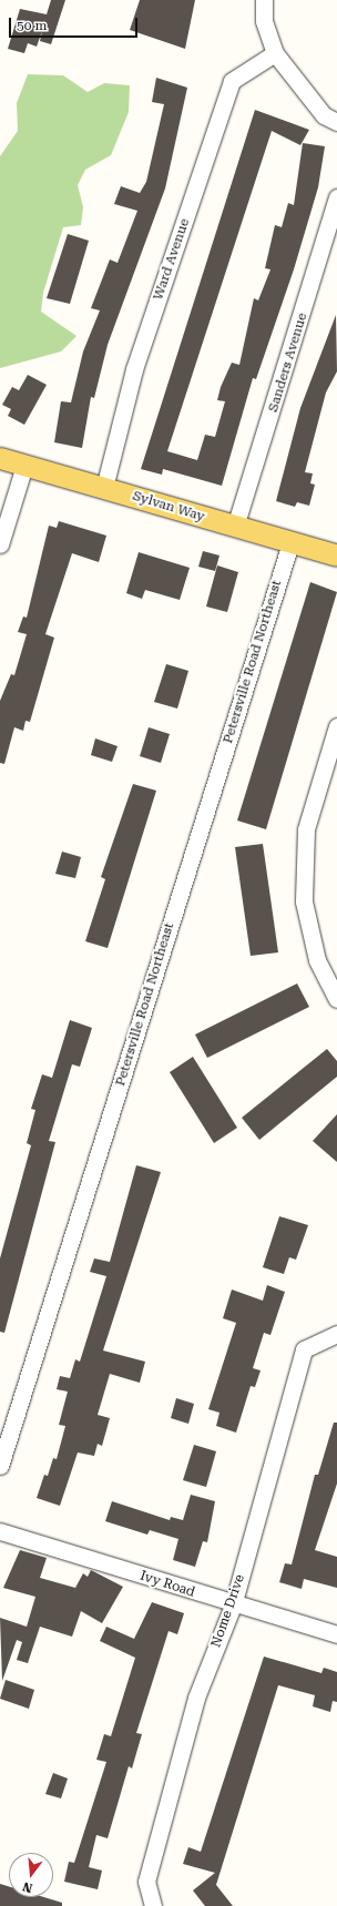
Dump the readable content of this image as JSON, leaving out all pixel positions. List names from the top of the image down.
{
  "streets": {
    "main road": ["Sylvan Way"],
    "street": [
      "Ward Avenue",
      "Sanders Avenue",
      "Petersville Road Northeast",
      "Ivy Road",
      "Nome Drive"
    ]
  },
  "crossings": [
    ["Ward Avenue", "Sylvan Way"],
    ["Sanders Avenue", "Sylvan Way"],
    ["Sylvan Way", "Petersville Road Northeast"],
    ["Ivy Road", "Nome Drive"]
  ],
  "scale_bar": "50 m",
  "north": "bottom"
}
